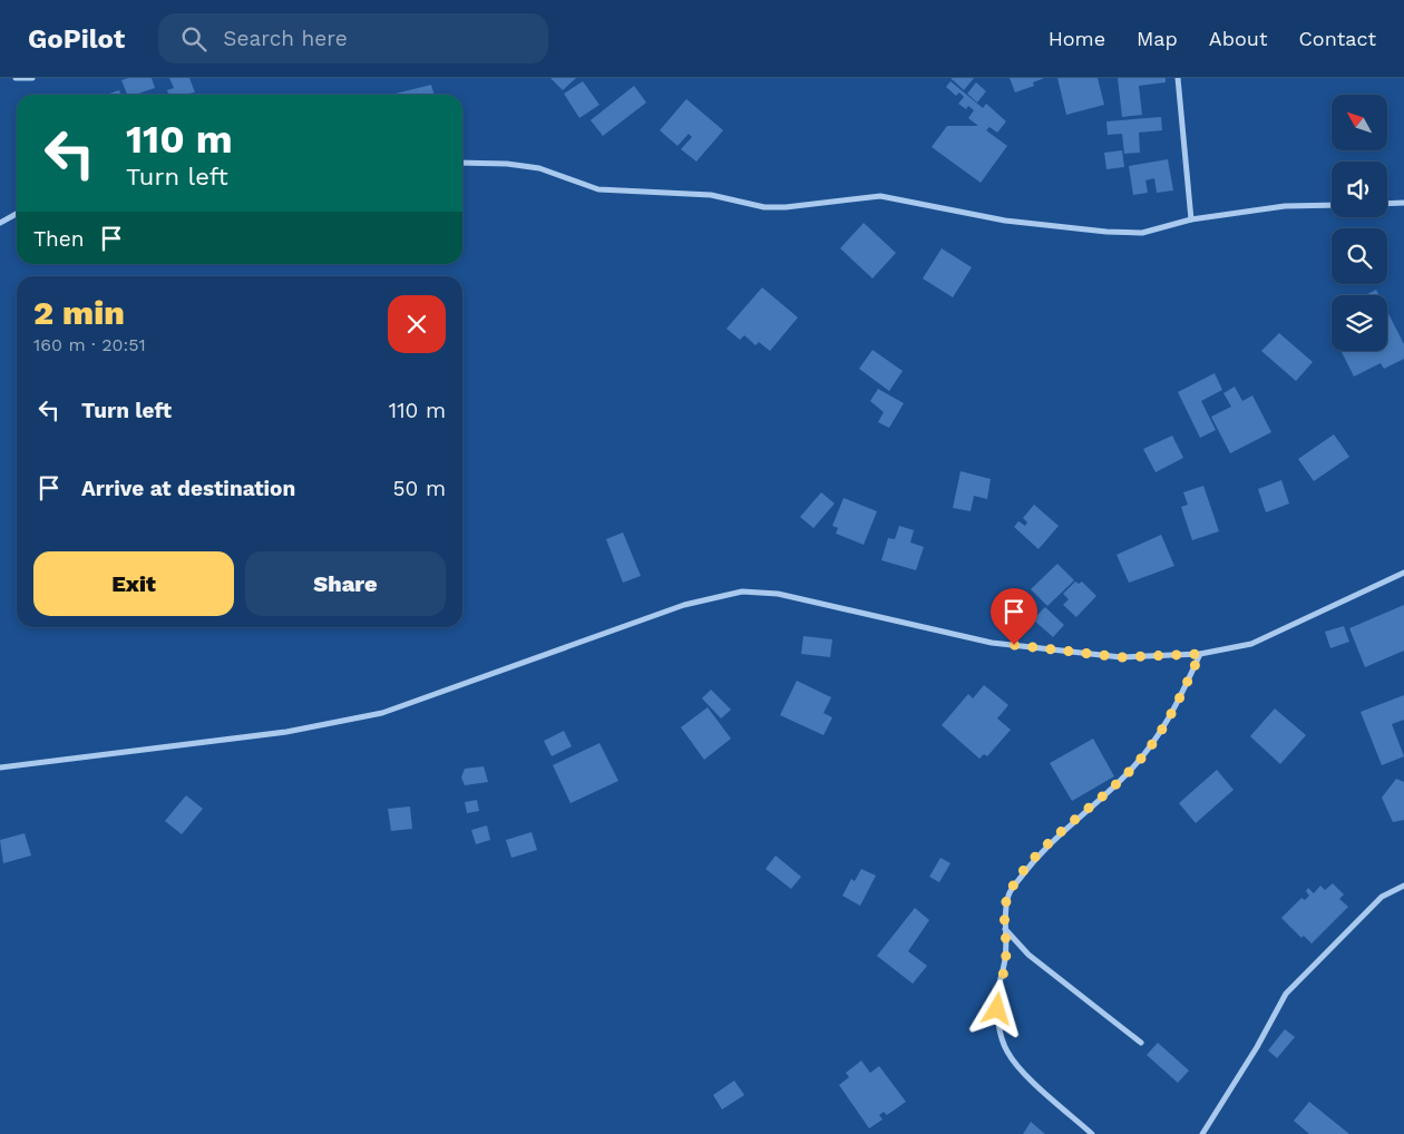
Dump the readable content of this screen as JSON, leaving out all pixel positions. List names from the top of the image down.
{
  "north": "top left",
  "page": {
    "header": "GoPilot",
    "search": "Search here",
    "nav": [
      "Home",
      "Map",
      "About",
      "Contact"
    ],
    "turn": ["110 m", "Turn left"],
    "then": "Then",
    "heading": ["2 min", "160 m · 20:51"],
    "list": [
      {
        "name": "Turn left",
        "value": "110 m"
      },
      {
        "name": "Arrive at destination",
        "value": "50 m"
      }
    ],
    "buttons": ["Exit", "Share"]
  }
}
